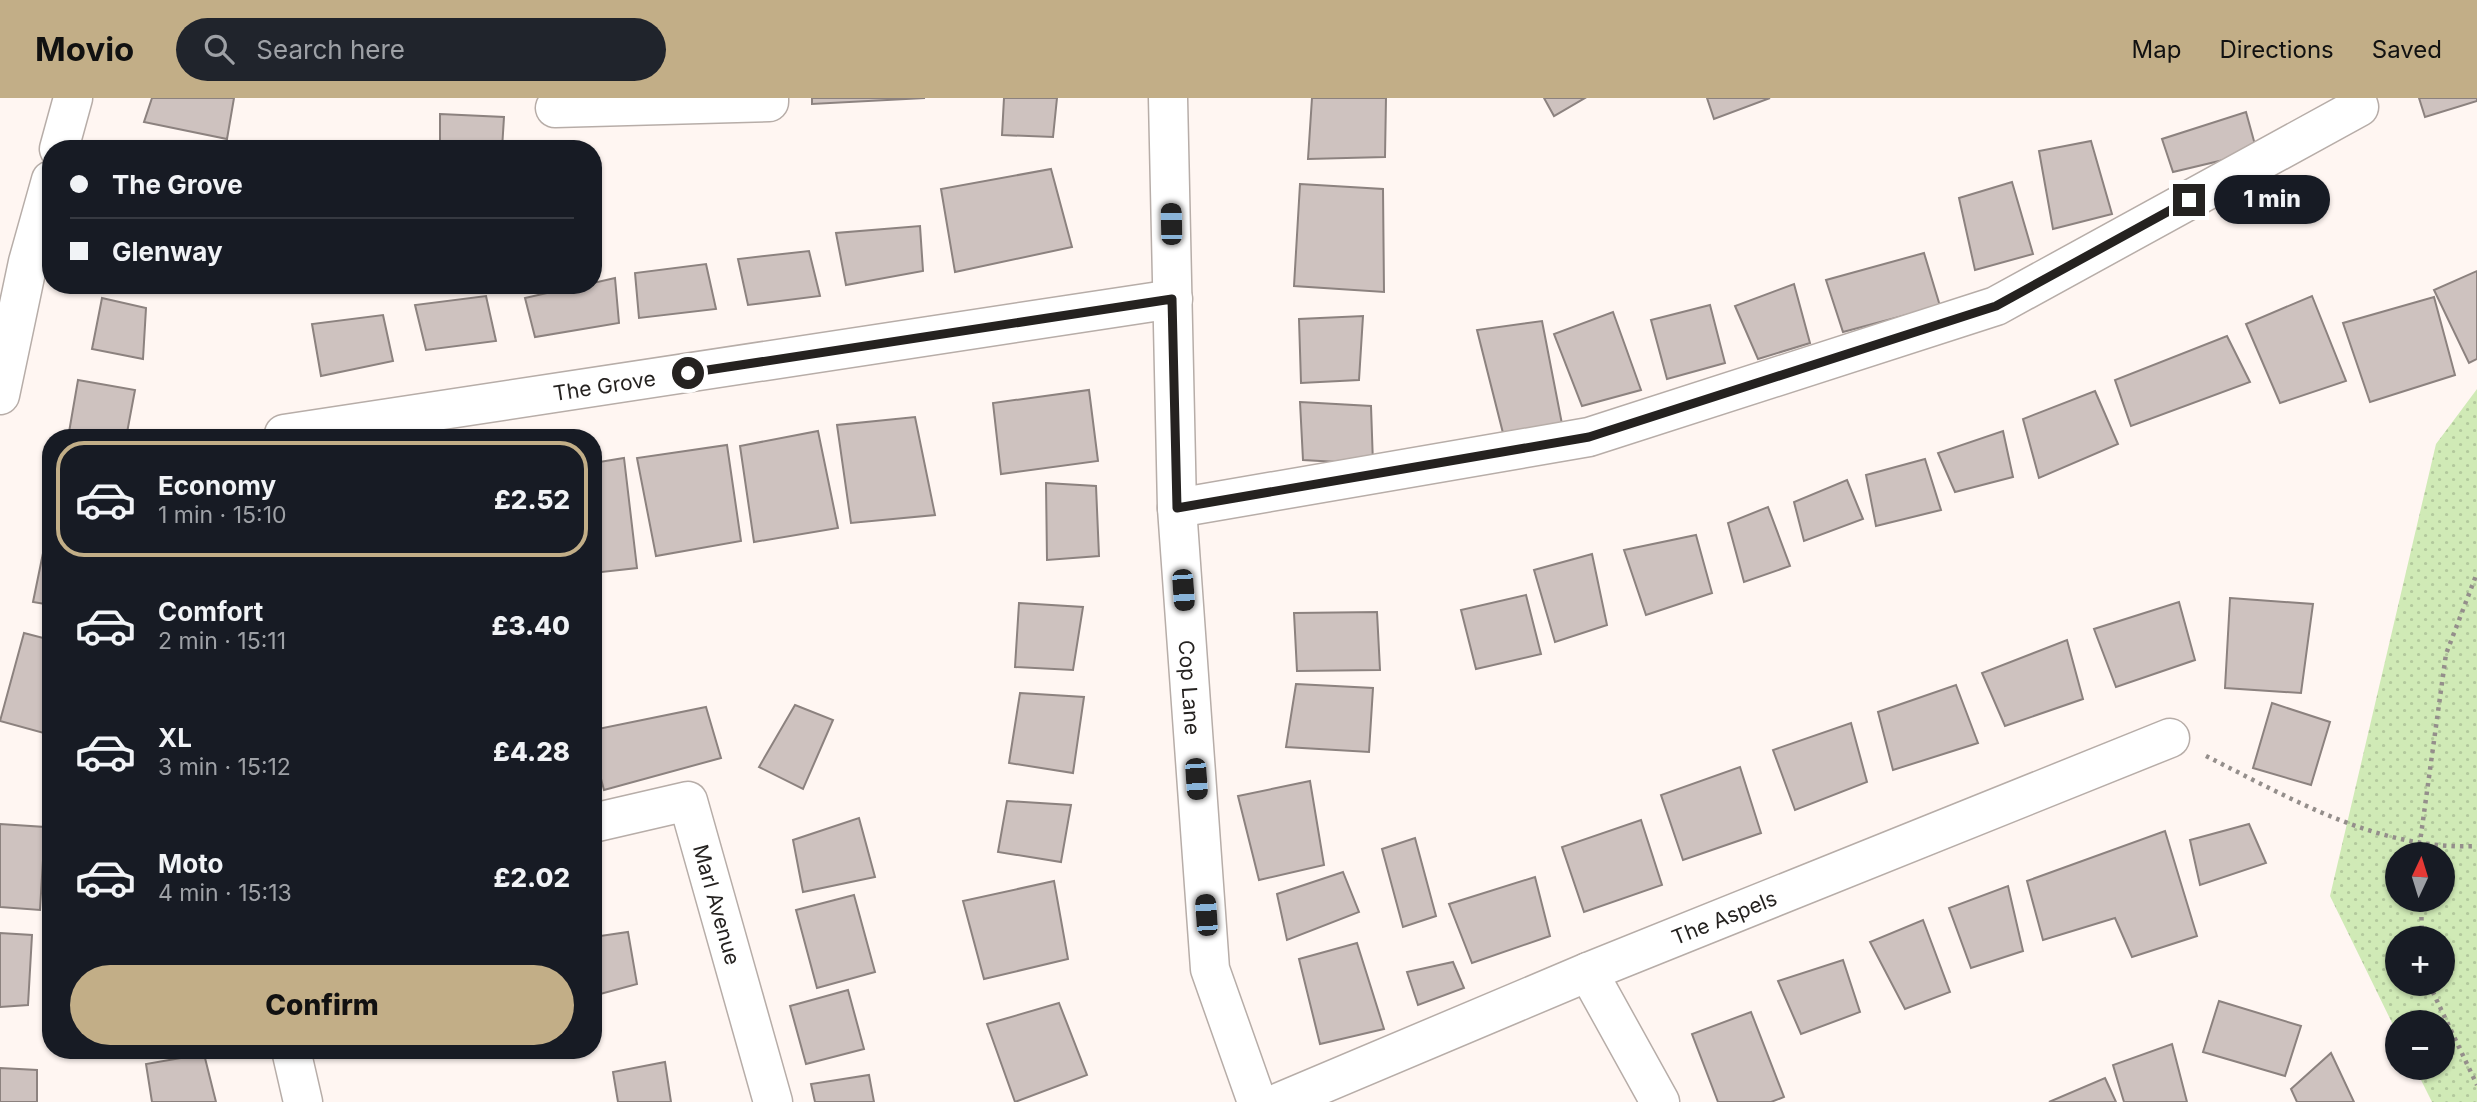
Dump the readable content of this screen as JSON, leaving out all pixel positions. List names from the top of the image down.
{
  "streets": {
    "street": [
      "The Grove",
      "Cop Lane",
      "Marl Avenue",
      "The Aspels"
    ]
  },
  "crossings": [
    ["The Grove", "Cop Lane"]
  ],
  "north": "top",
  "page": {
    "header": "Movio",
    "search": "Search here",
    "nav": ["Map", "Directions", "Saved"],
    "banner": ["The Grove", "Glenway"],
    "bubble": "1 min",
    "list": [
      {
        "name": "Economy",
        "note": "1 min · 15:10",
        "value": "£2.52"
      },
      {
        "name": "Comfort",
        "note": "2 min · 15:11",
        "value": "£3.40"
      },
      {
        "name": "XL",
        "note": "3 min · 15:12",
        "value": "£4.28"
      },
      {
        "name": "Moto",
        "note": "4 min · 15:13",
        "value": "£2.02"
      }
    ],
    "map_buttons": ["+", "−"],
    "buttons": "Confirm"
  }
}
